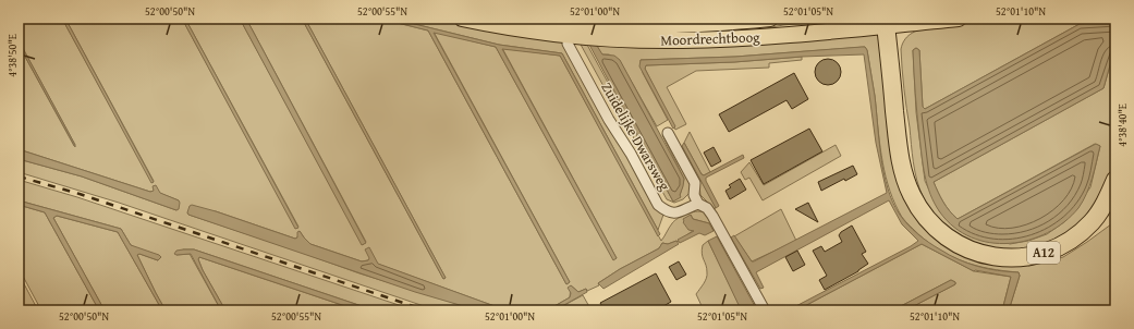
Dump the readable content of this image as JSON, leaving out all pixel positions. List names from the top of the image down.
{
  "streets": {
    "highway": ["A12"],
    "main road": ["Moordrechtboog"],
    "street": ["Zuidelijke Dwarsweg"]
  },
  "crossings": [
    ["Moordrechtboog", "A12"]
  ],
  "coordinates": [
    "52°00'50\"N",
    "52°00'55\"N",
    "52°01'00\"N",
    "52°01'05\"N",
    "52°01'10\"N",
    "4°38'50\"E",
    "4°38'40\"E"
  ]
}
